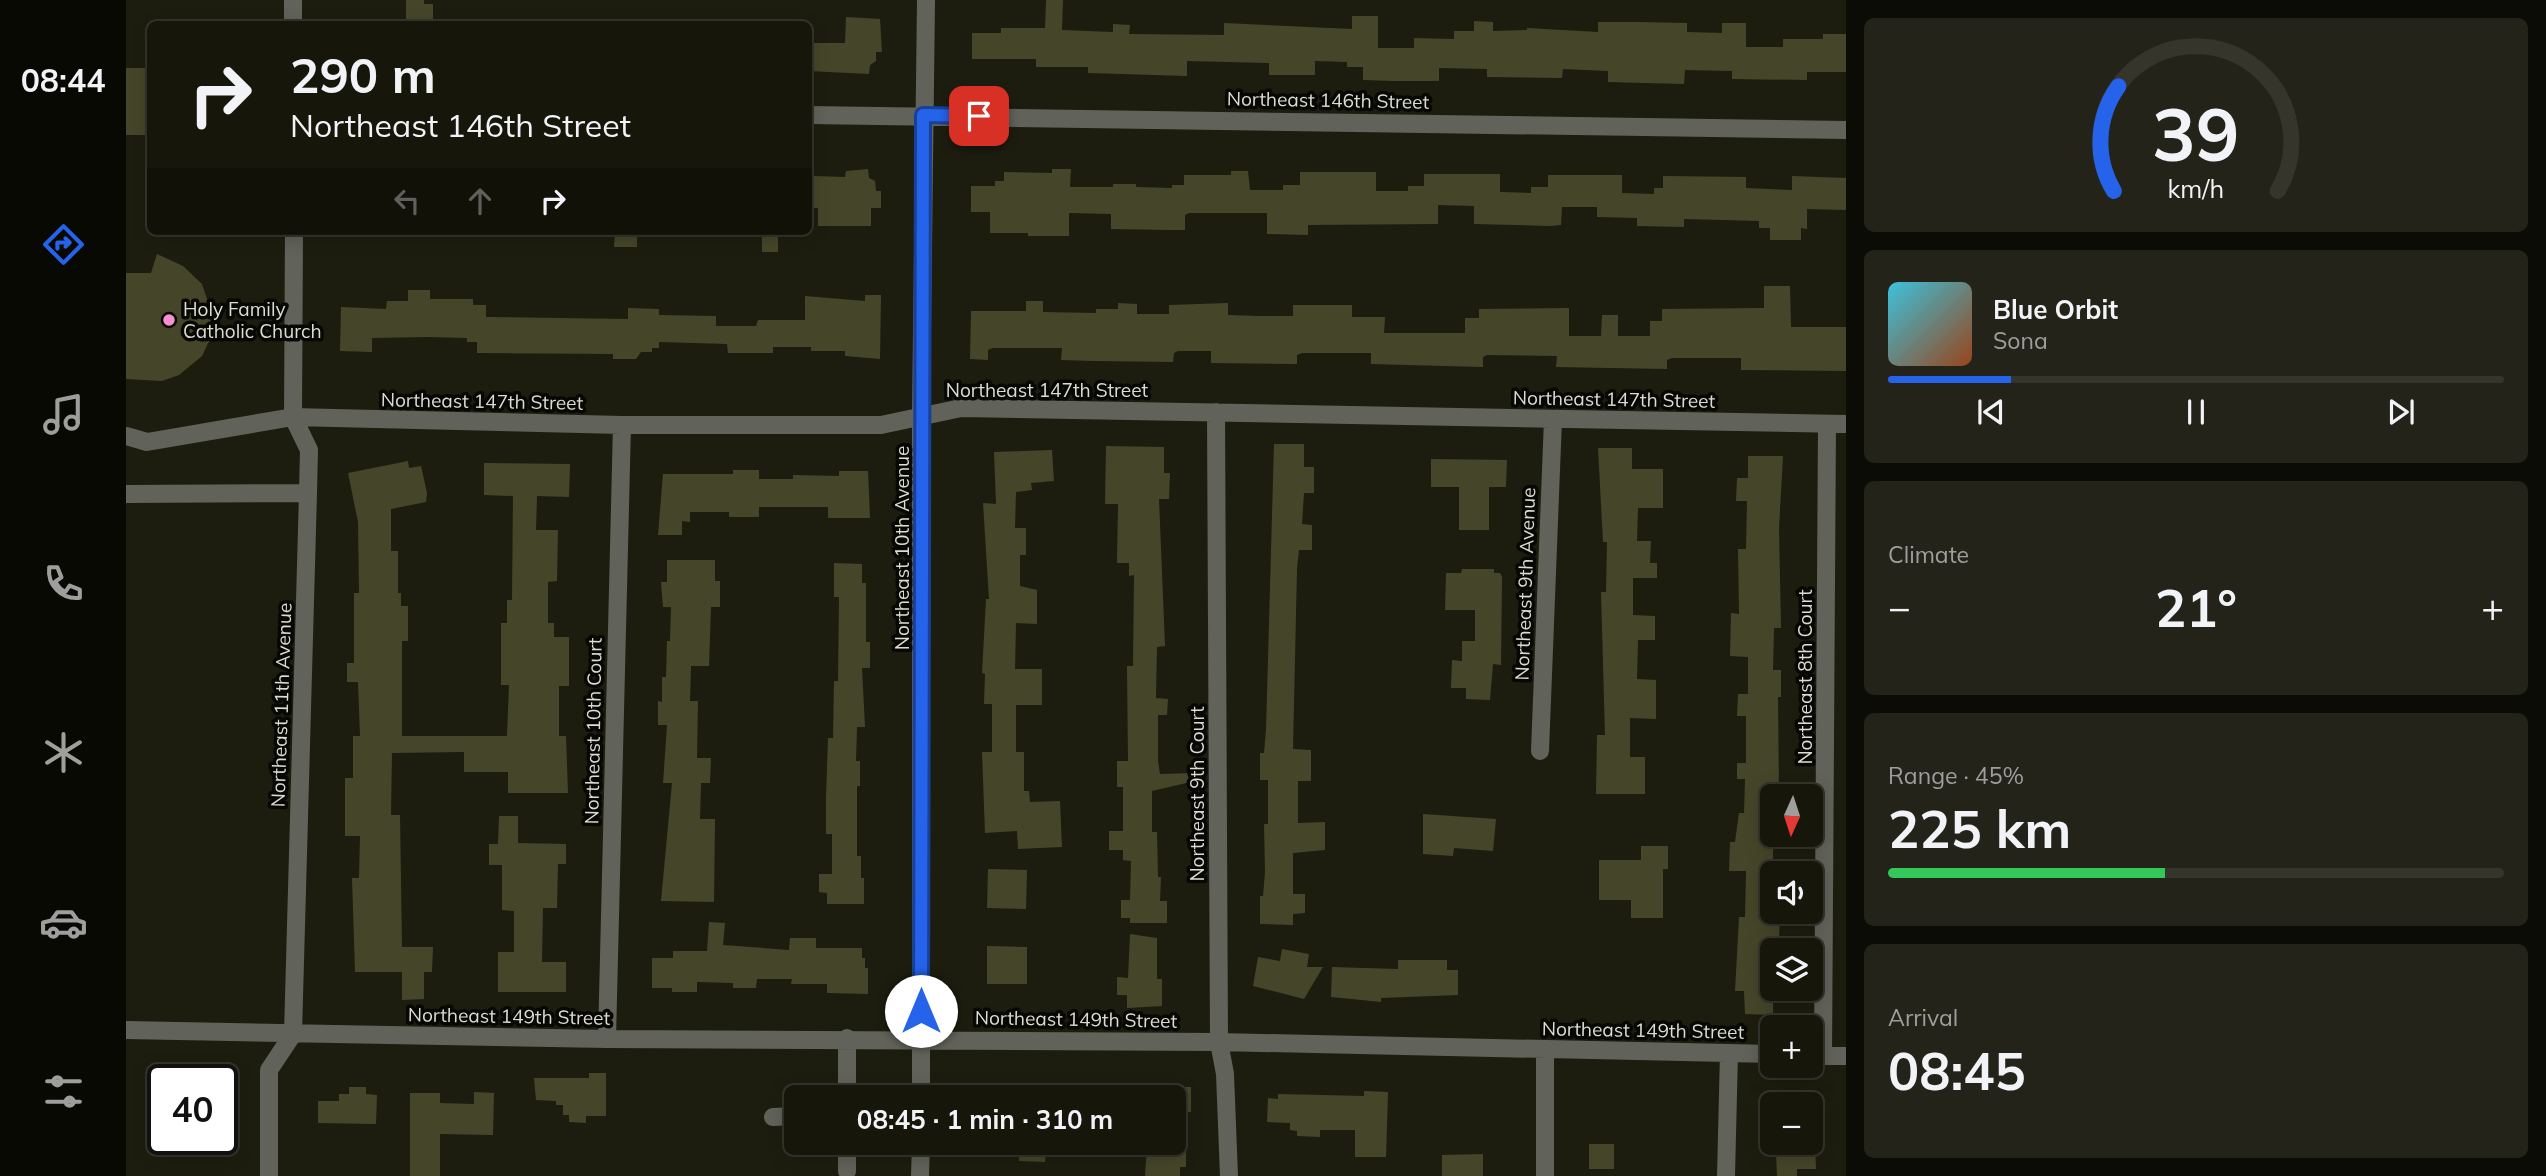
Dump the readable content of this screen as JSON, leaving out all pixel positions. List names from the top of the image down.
{
  "streets": {
    "street": [
      "Northeast 146th Street",
      "Northeast 147th Street",
      "Northeast 10th Avenue",
      "Northeast 9th Avenue",
      "Northeast 8th Court",
      "Northeast 11th Avenue",
      "Northeast 10th Court",
      "Northeast 9th Court",
      "Northeast 149th Street"
    ]
  },
  "crossings": [
    ["Northeast 146th Street", "Northeast 10th Avenue"],
    ["Northeast 147th Street", "Northeast 10th Avenue"],
    ["Northeast 147th Street", "Northeast 9th Avenue"],
    ["Northeast 147th Street", "Northeast 8th Court"],
    ["Northeast 147th Street", "Northeast 11th Avenue"],
    ["Northeast 147th Street", "Northeast 10th Court"],
    ["Northeast 147th Street", "Northeast 9th Court"],
    ["Northeast 10th Avenue", "Northeast 149th Street"],
    ["Northeast 11th Avenue", "Northeast 149th Street"],
    ["Northeast 10th Court", "Northeast 149th Street"],
    ["Northeast 9th Court", "Northeast 149th Street"]
  ],
  "places": ["Holy Family Catholic Church"],
  "north": "bottom",
  "page": {
    "tabs": "08:44",
    "turn": ["290 m", "Northeast 146th Street"],
    "song": ["Blue Orbit", "Sona"],
    "tile": [
      "Climate",
      ["Range · 45%", "225 km"],
      ["Arrival", "08:45"]
    ],
    "heat": ["−", "21°", "+"],
    "map_buttons": ["+", "−"],
    "limit": "40",
    "trip": "08:45 · 1 min · 310 m",
    "gauge": ["39", "km/h"]
  }
}
